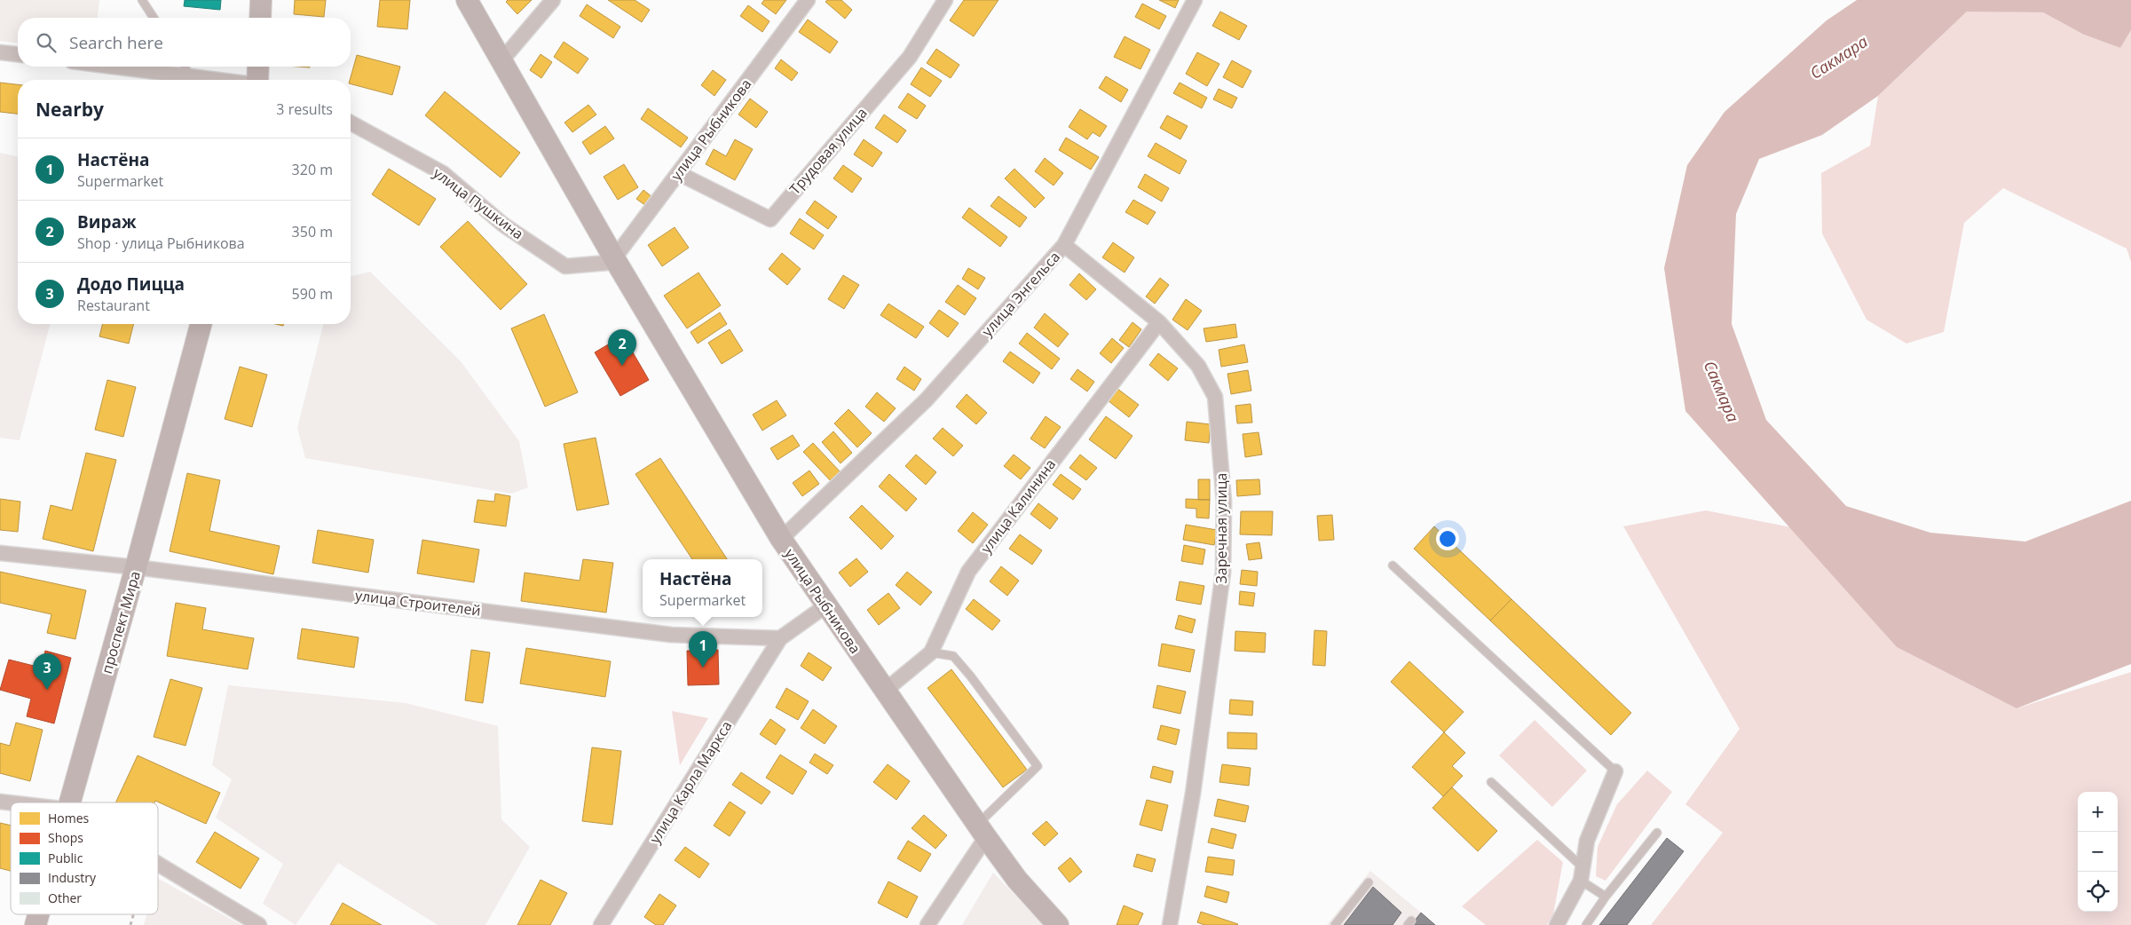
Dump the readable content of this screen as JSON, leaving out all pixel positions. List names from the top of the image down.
{
  "streets": {
    "street": [
      "улица Рыбникова",
      "Трудовая улица",
      "улица Пушкина",
      "улица Энгельса",
      "улица Калинина",
      "Заречная улица",
      "улица Строителей",
      "проспект Мира",
      "улица Карла Маркса"
    ]
  },
  "crossings": [
    ["улица Рыбникова", "Трудовая улица"],
    ["улица Рыбникова", "улица Пушкина"],
    ["улица Рыбникова", "улица Энгельса"],
    ["улица Рыбникова", "улица Калинина"],
    ["улица Энгельса", "Заречная улица"],
    ["улица Калинина", "Заречная улица"],
    ["улица Строителей", "проспект Мира"],
    ["улица Строителей", "улица Карла Маркса"]
  ],
  "water": ["Сакмара"],
  "legend": [
    "Homes",
    "Shops",
    "Public",
    "Industry",
    "Other"
  ],
  "page": {
    "search": "Search here",
    "heading": ["Nearby", "3 results"],
    "list": [
      {
        "mark": "1",
        "name": "Настёна",
        "note": "Supermarket",
        "value": "320 m"
      },
      {
        "mark": "2",
        "name": "Вираж",
        "note": "Shop · улица Рыбникова",
        "value": "350 m"
      },
      {
        "mark": "3",
        "name": "Додо Пицца",
        "note": "Restaurant",
        "value": "590 m"
      }
    ],
    "pins": ["2", "1", "3"],
    "popup": ["Настёна", "Supermarket"],
    "map_buttons": ["+", "−"]
  }
}
